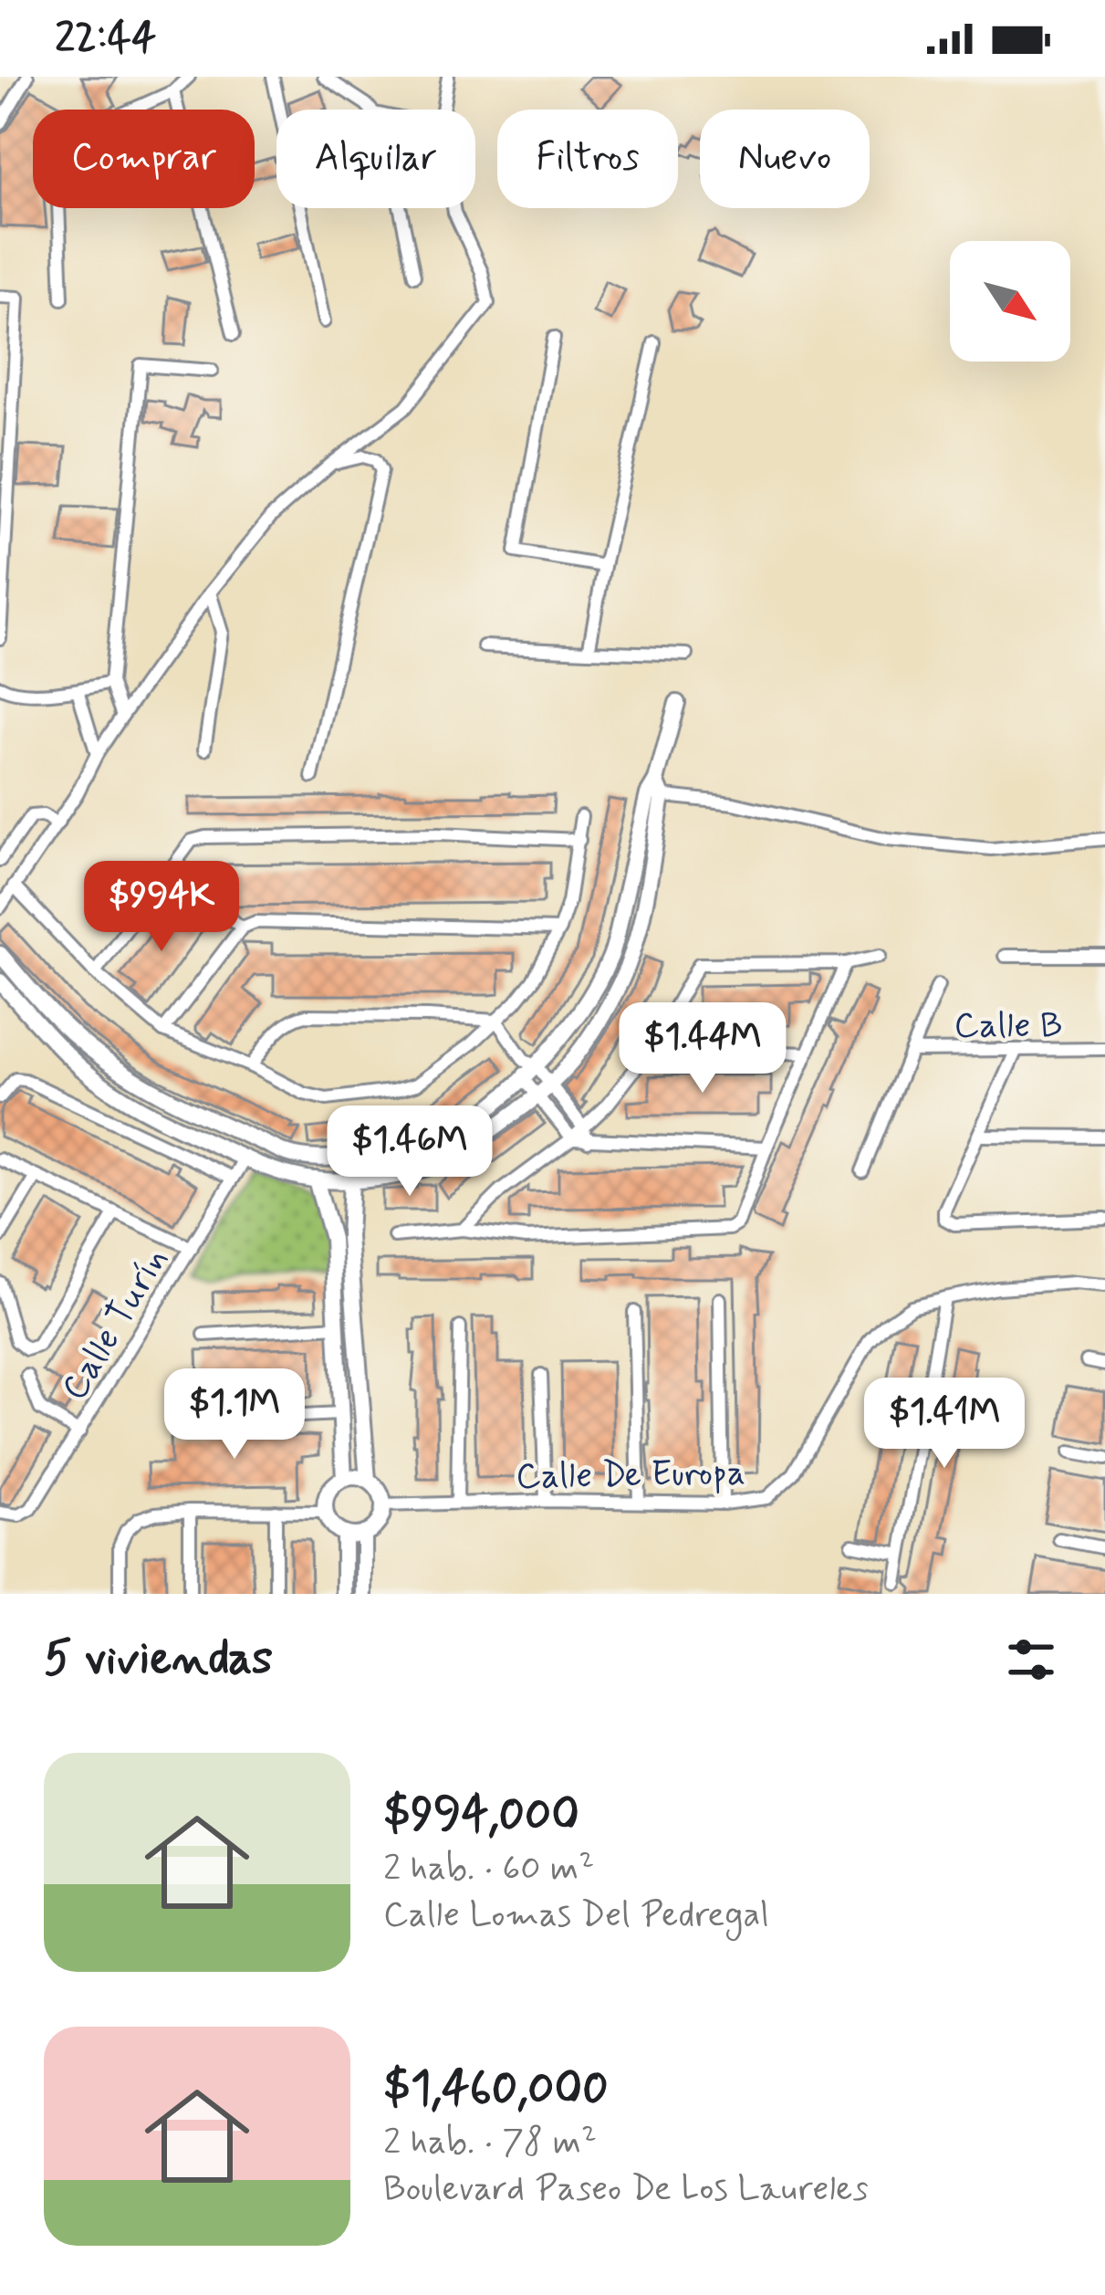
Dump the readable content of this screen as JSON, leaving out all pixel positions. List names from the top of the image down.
{
  "streets": {
    "street": ["Calle B", "Calle Turín", "Calle De Europa"]
  },
  "north": "bottom right",
  "page": {
    "status": "22:44",
    "chip": [
      "Comprar",
      "Alquilar",
      "Filtros",
      "Nuevo"
    ],
    "price": [
      "$994K",
      "$1.44M",
      "$1.46M",
      "$1.1M",
      "$1.41M"
    ],
    "heading": "5 viviendas",
    "list": [
      {
        "name": "$994,000",
        "note": "2 hab. · 60 m² · Calle Lomas Del Pedregal"
      },
      {
        "name": "$1,460,000",
        "note": "2 hab. · 78 m² · Boulevard Paseo De Los Laureles"
      }
    ]
  }
}
